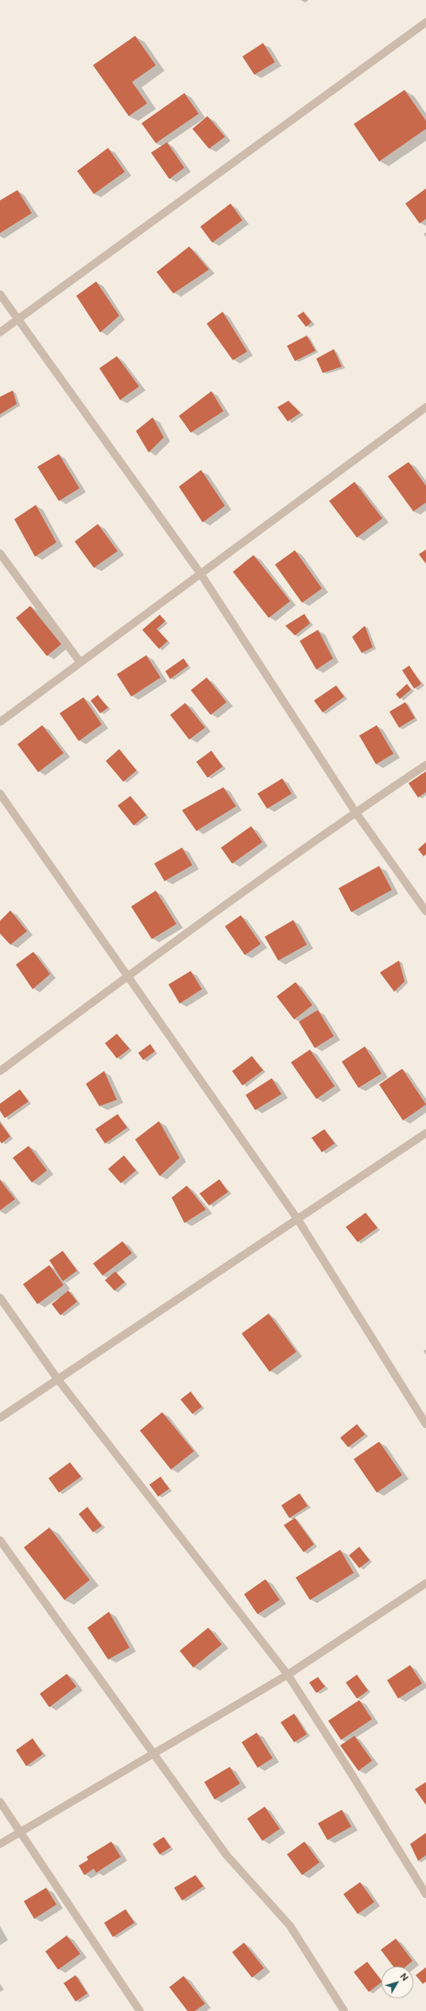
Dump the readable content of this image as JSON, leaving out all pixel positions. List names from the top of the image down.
{
  "north": "top right"
}
